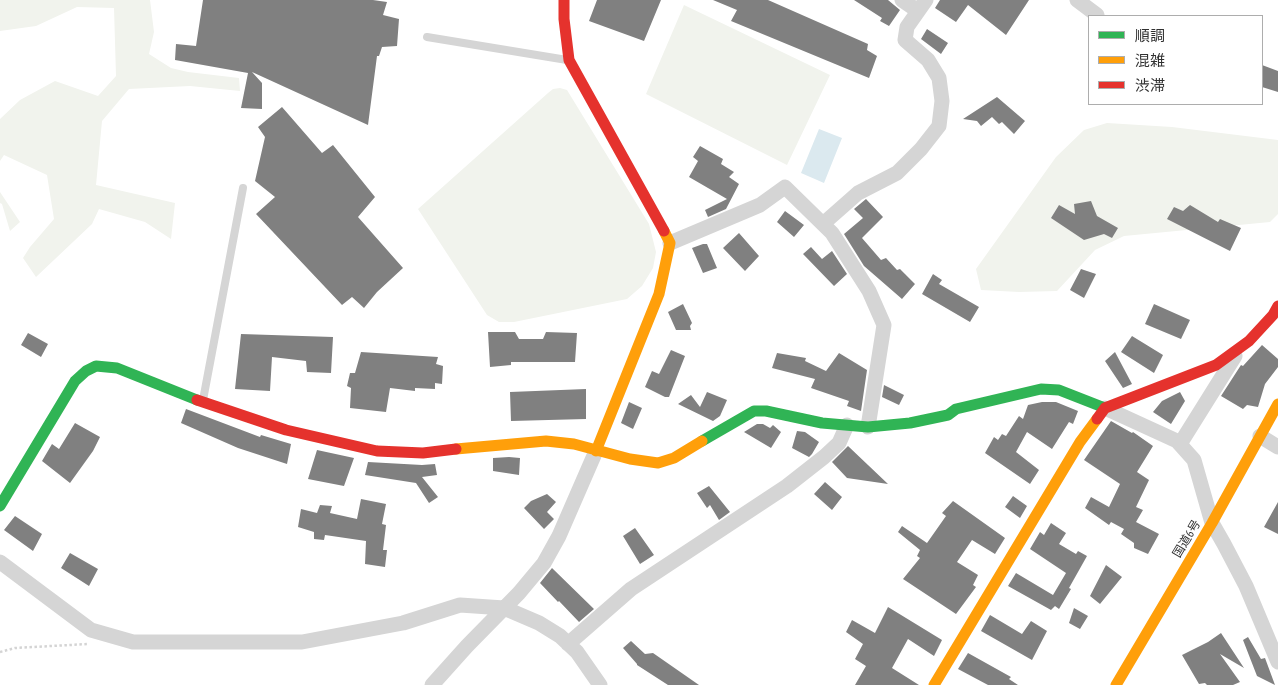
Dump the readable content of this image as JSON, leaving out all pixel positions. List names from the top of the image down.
{
  "streets": {
    "main road": ["国道6号"]
  },
  "legend": ["順調", "混雑", "渋滞"]
}
